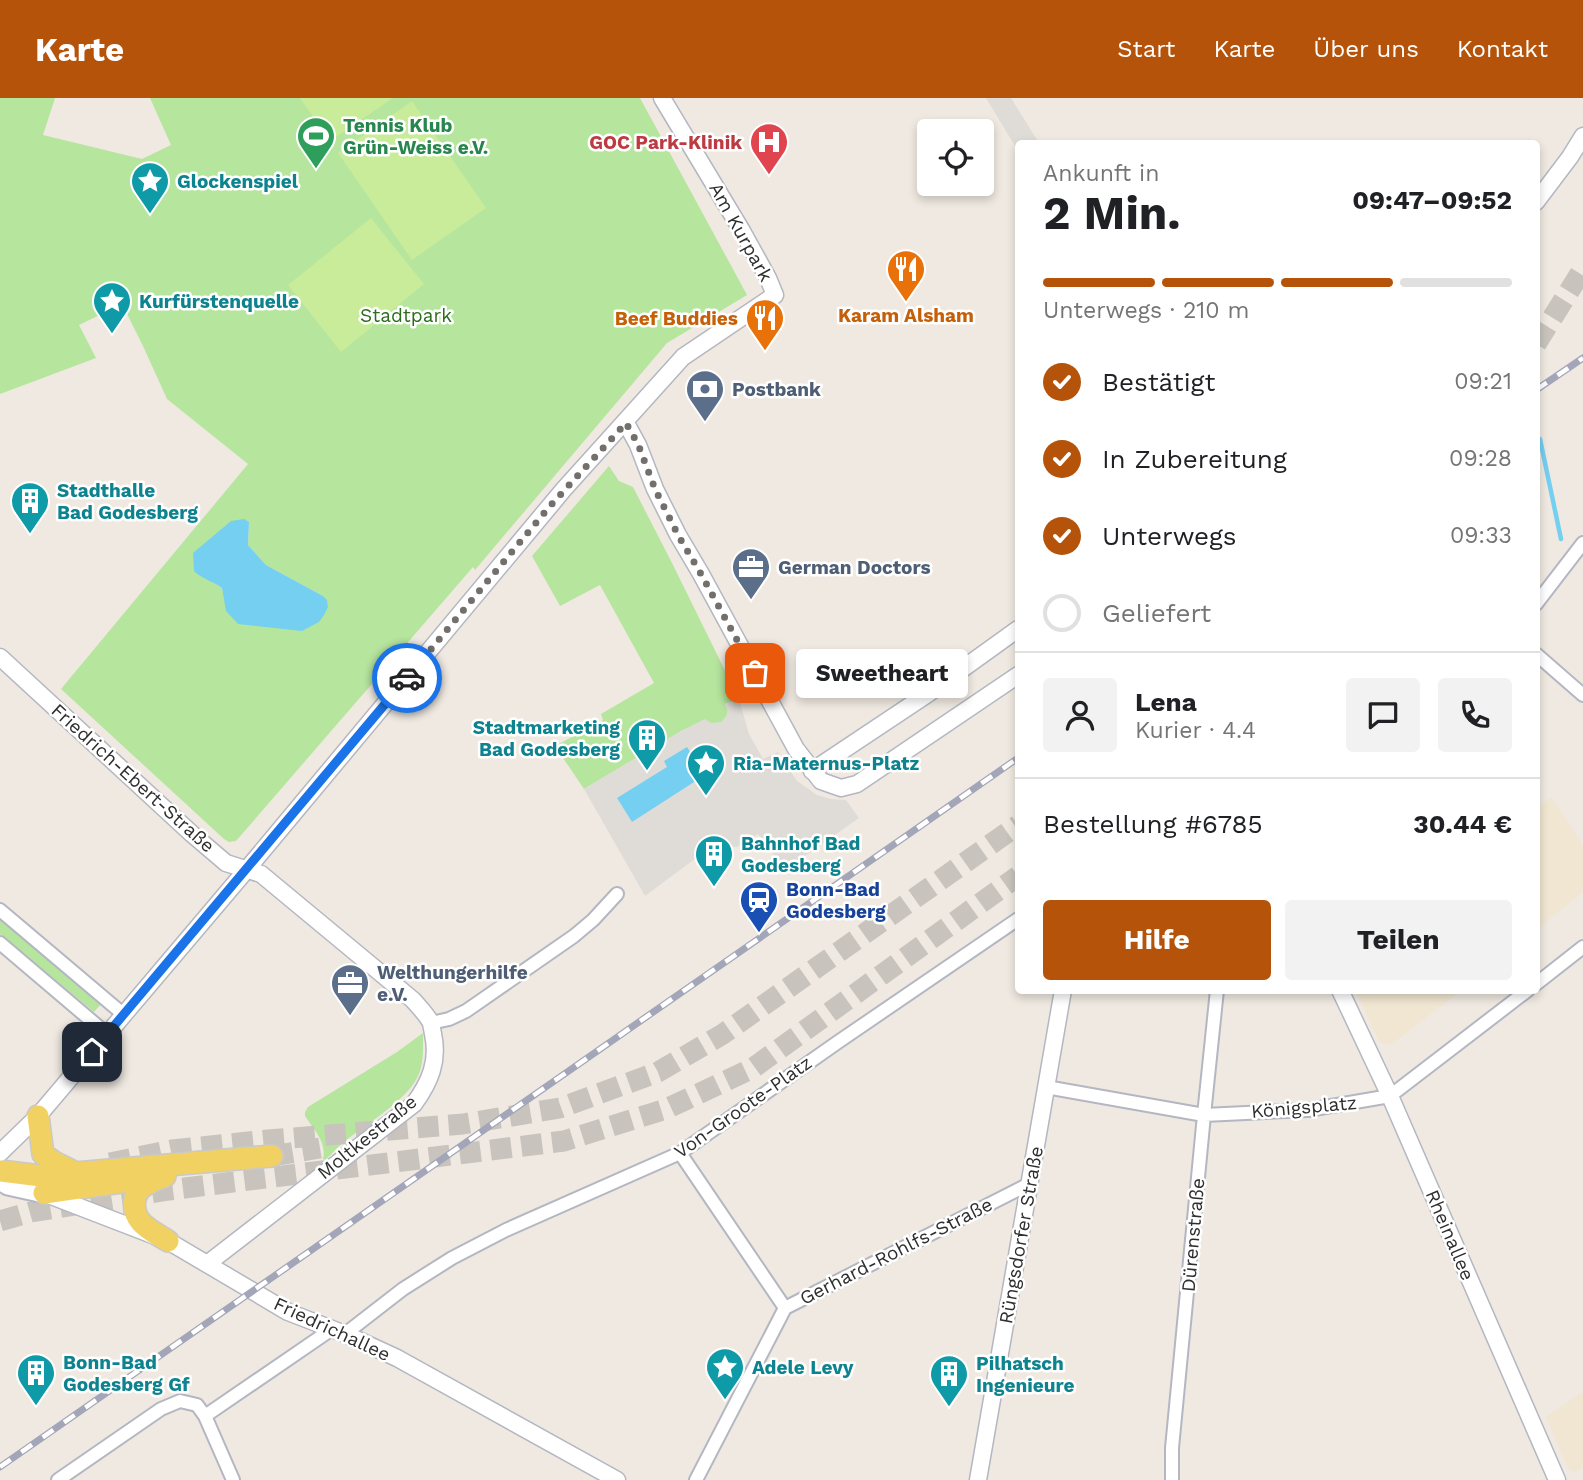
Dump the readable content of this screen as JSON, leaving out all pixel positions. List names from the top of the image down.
{
  "streets": {
    "main road": ["Friedrichallee"],
    "street": [
      "Am Kurpark",
      "Friedrich-Ebert-Straße",
      "Von-Groote-Platz",
      "Königsplatz",
      "Moltkestraße",
      "Rüngsdorfer Straße",
      "Dürenstraße",
      "Rheinallee",
      "Gerhard-Rohlfs-Straße"
    ]
  },
  "crossings": [
    ["Friedrich-Ebert-Straße", "Moltkestraße"],
    ["Von-Groote-Platz", "Friedrichallee"],
    ["Königsplatz", "Rüngsdorfer Straße"],
    ["Königsplatz", "Dürenstraße"],
    ["Königsplatz", "Rheinallee"],
    ["Moltkestraße", "Friedrichallee"],
    ["Rüngsdorfer Straße", "Gerhard-Rohlfs-Straße"]
  ],
  "parks": ["Stadtpark"],
  "places": {
    "sports": ["Tennis Klub Grün-Weiss e.V."],
    "hospital": ["GOC Park-Klinik"],
    "place": [
      "Glockenspiel",
      "Kurfürstenquelle",
      "Ria-Maternus-Platz",
      "Adele Levy"
    ],
    "restaurant": ["Karam Alsham", "Beef Buddies"],
    "bank": ["Postbank"],
    "building": [
      "Stadthalle Bad Godesberg",
      "Stadtmarketing Bad Godesberg",
      "Bahnhof Bad Godesberg",
      "Bonn-Bad Godesberg Gf",
      "Pilhatsch Ingenieure"
    ],
    "office": ["German Doctors", "Welthungerhilfe e.V."],
    "other": ["Sweetheart"],
    "station": ["Bonn-Bad Godesberg"]
  },
  "page": {
    "header": "Karte",
    "nav": [
      "Start",
      "Karte",
      "Über uns",
      "Kontakt"
    ],
    "heading": ["2 Min.", "Ankunft in", "09:47–09:52"],
    "panel": [
      "Lena",
      "Kurier · 4.4",
      "Bestellung #6785",
      "30.44 €"
    ],
    "bar": "Unterwegs · 210 m",
    "list": [
      ["Bestätigt", "09:21"],
      ["In Zubereitung", "09:28"],
      ["Unterwegs", "09:33"],
      "Geliefert"
    ],
    "bubble": "Sweetheart",
    "buttons": ["Hilfe", "Teilen"]
  }
}
